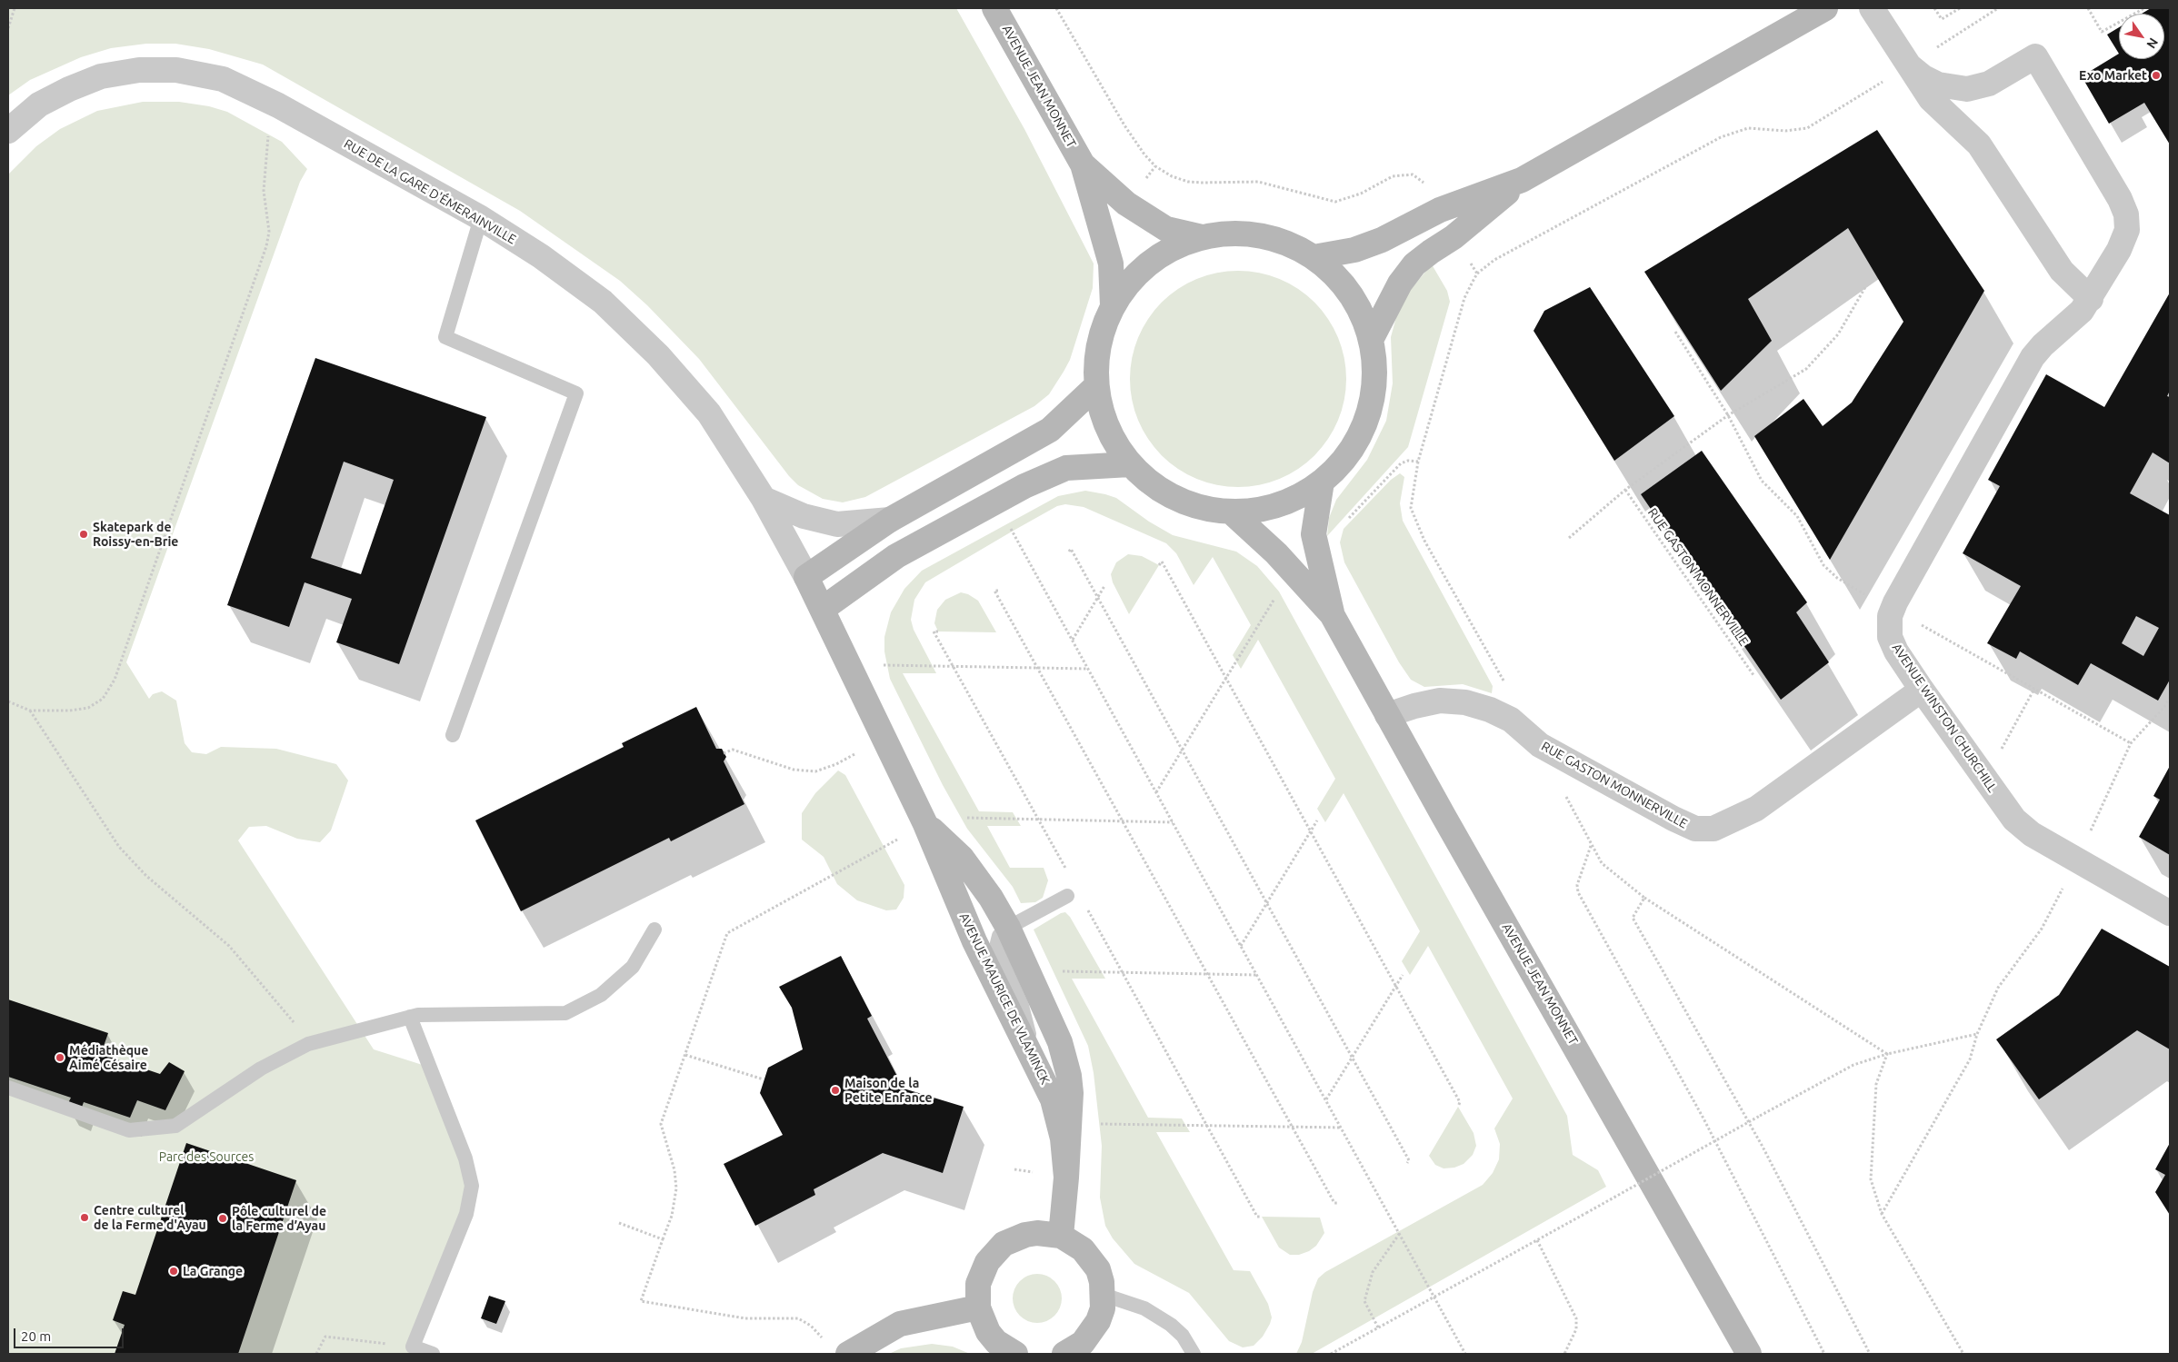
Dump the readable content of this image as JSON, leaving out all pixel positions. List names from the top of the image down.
{
  "streets": {
    "main road": ["AVENUE JEAN MONNET", "AVENUE MAURICE DE VLAMINCK"],
    "street": ["RUE DE LA GARE D'ÉMERAINVILLE", "RUE GASTON MONNERVILLE", "AVENUE WINSTON CHURCHILL"]
  },
  "crossings": [
    ["AVENUE JEAN MONNET", "RUE GASTON MONNERVILLE"],
    ["RUE DE LA GARE D'ÉMERAINVILLE", "AVENUE MAURICE DE VLAMINCK"],
    ["RUE GASTON MONNERVILLE", "AVENUE WINSTON CHURCHILL"]
  ],
  "parks": ["Parc des Sources"],
  "places": [
    "Exo Market",
    "Skatepark de Roissy-en-Brie",
    "Médiathèque Aimé Césaire",
    "Maison de la Petite Enfance",
    "Centre culturel de la Ferme d'Ayau",
    "Pôle culturel de la Ferme d’Ayau",
    "La Grange"
  ],
  "scale_bar": "20 m",
  "north": "bottom right"
}
